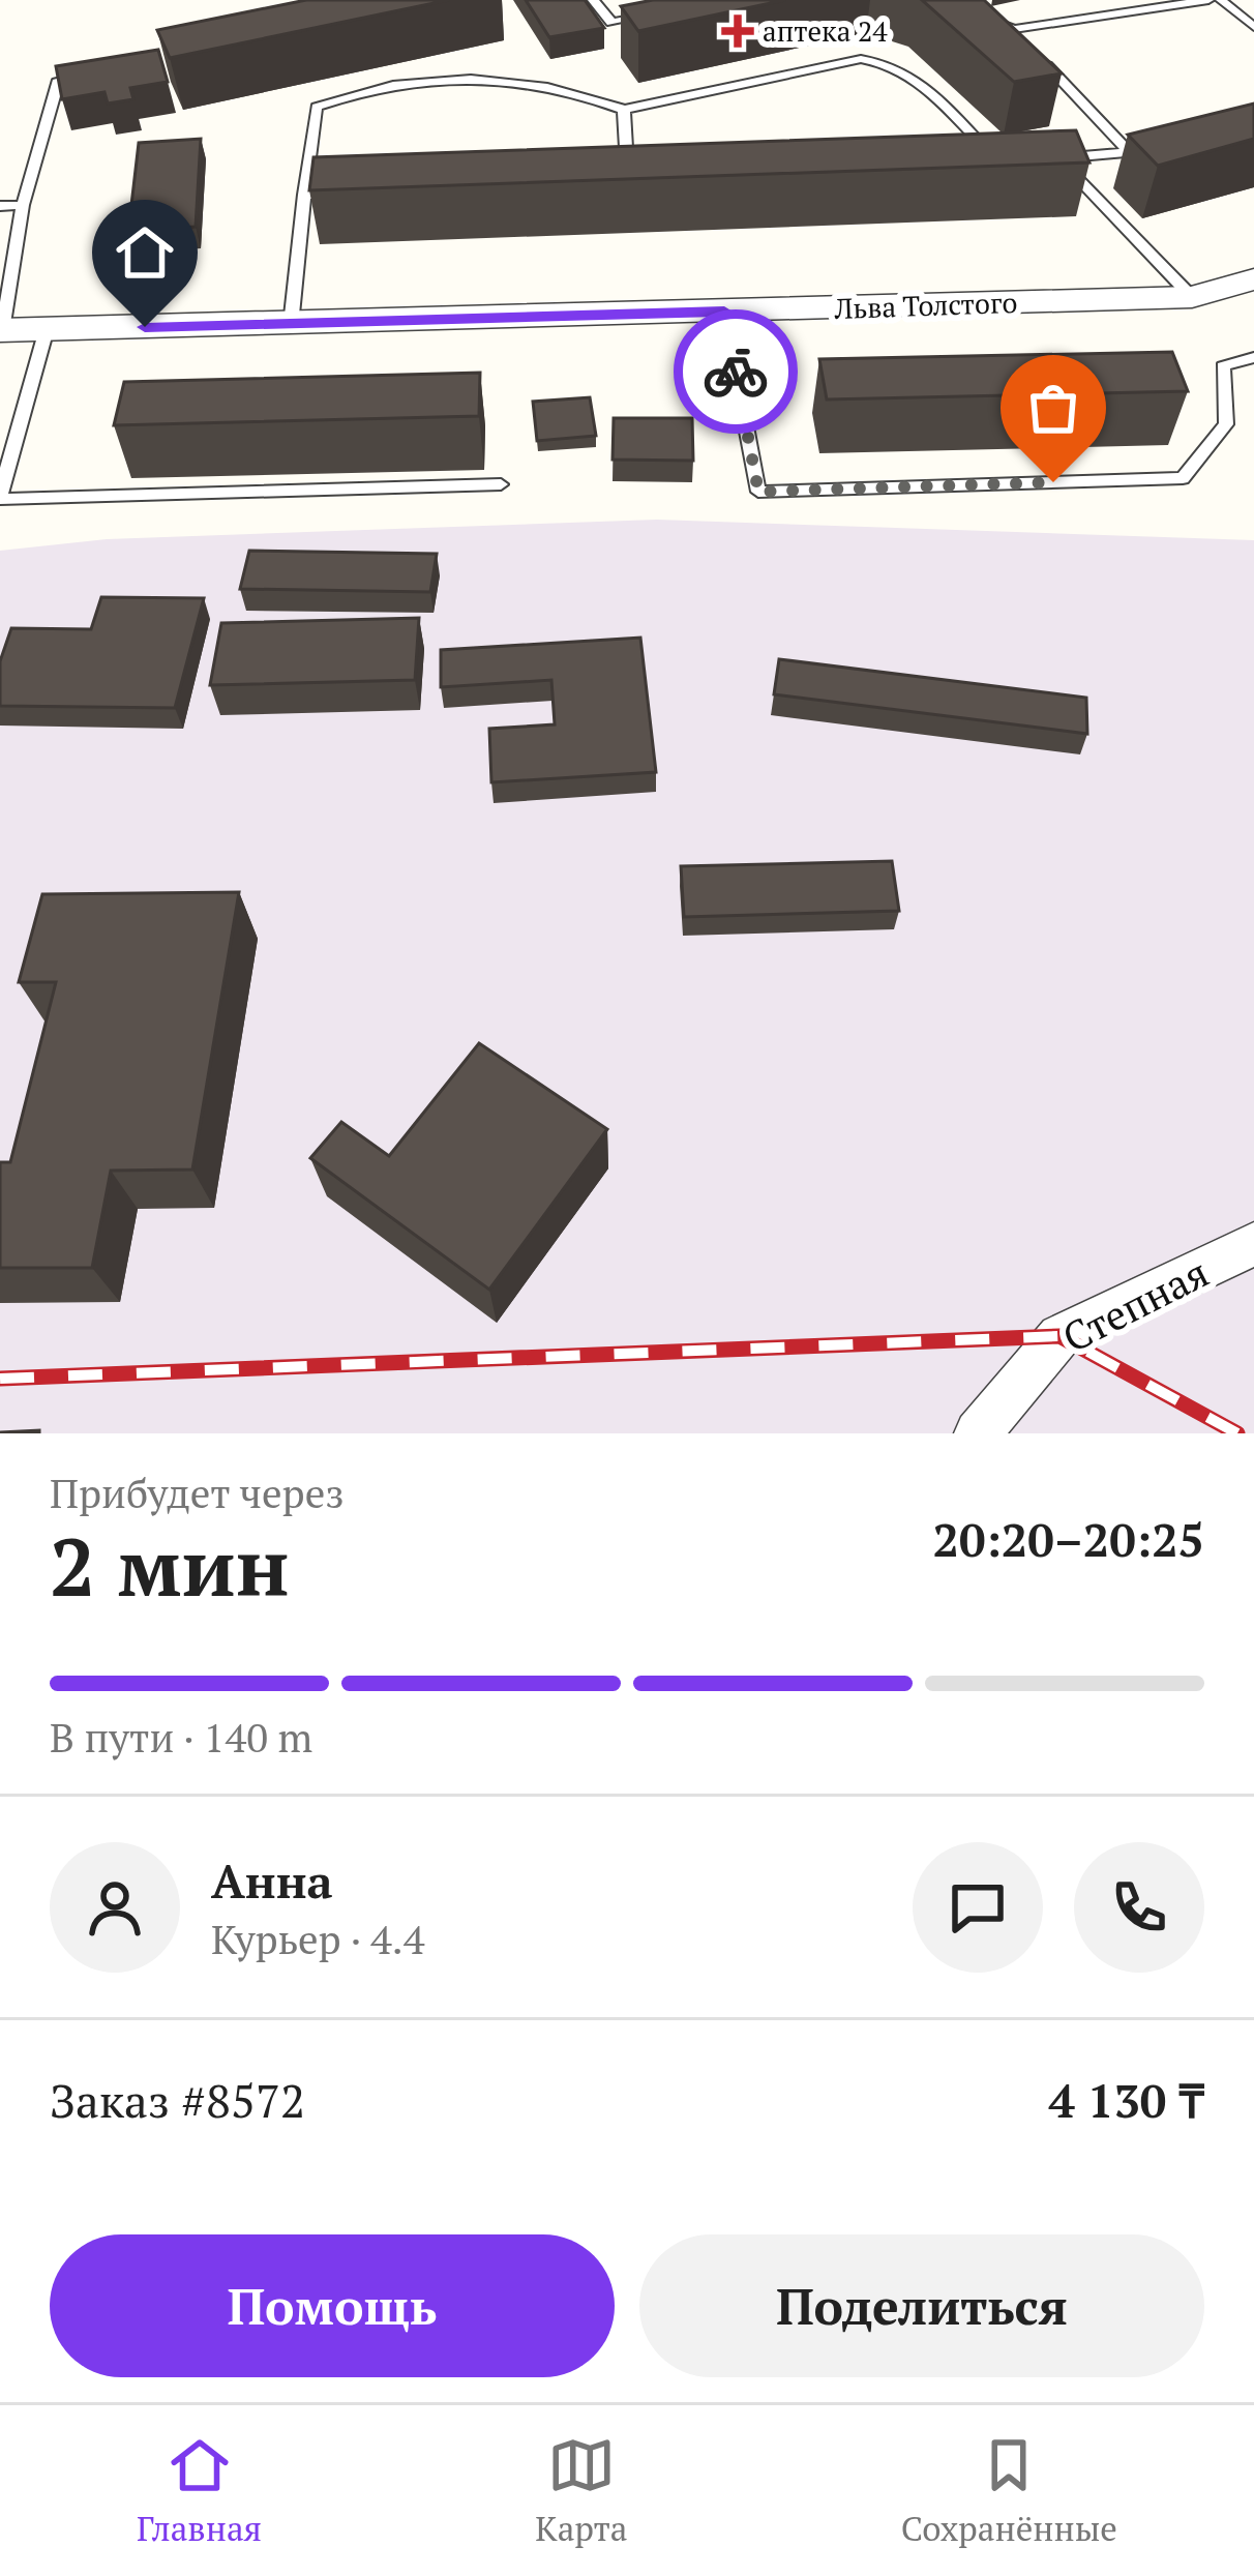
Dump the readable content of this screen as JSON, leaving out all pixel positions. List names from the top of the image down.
{
  "streets": {
    "street": ["Льва Толстого", "Степная"]
  },
  "places": {
    "health": ["аптека 24"]
  },
  "page": {
    "heading": ["2 мин", "Прибудет через", "20:20–20:25"],
    "panel": [
      "Анна",
      "Курьер · 4.4",
      "Заказ #8572",
      "4 130 ₸"
    ],
    "bar": "В пути · 140 m",
    "buttons": ["Помощь", "Поделиться"],
    "tabs": ["Главная", "Карта", "Сохранённые"]
  }
}
